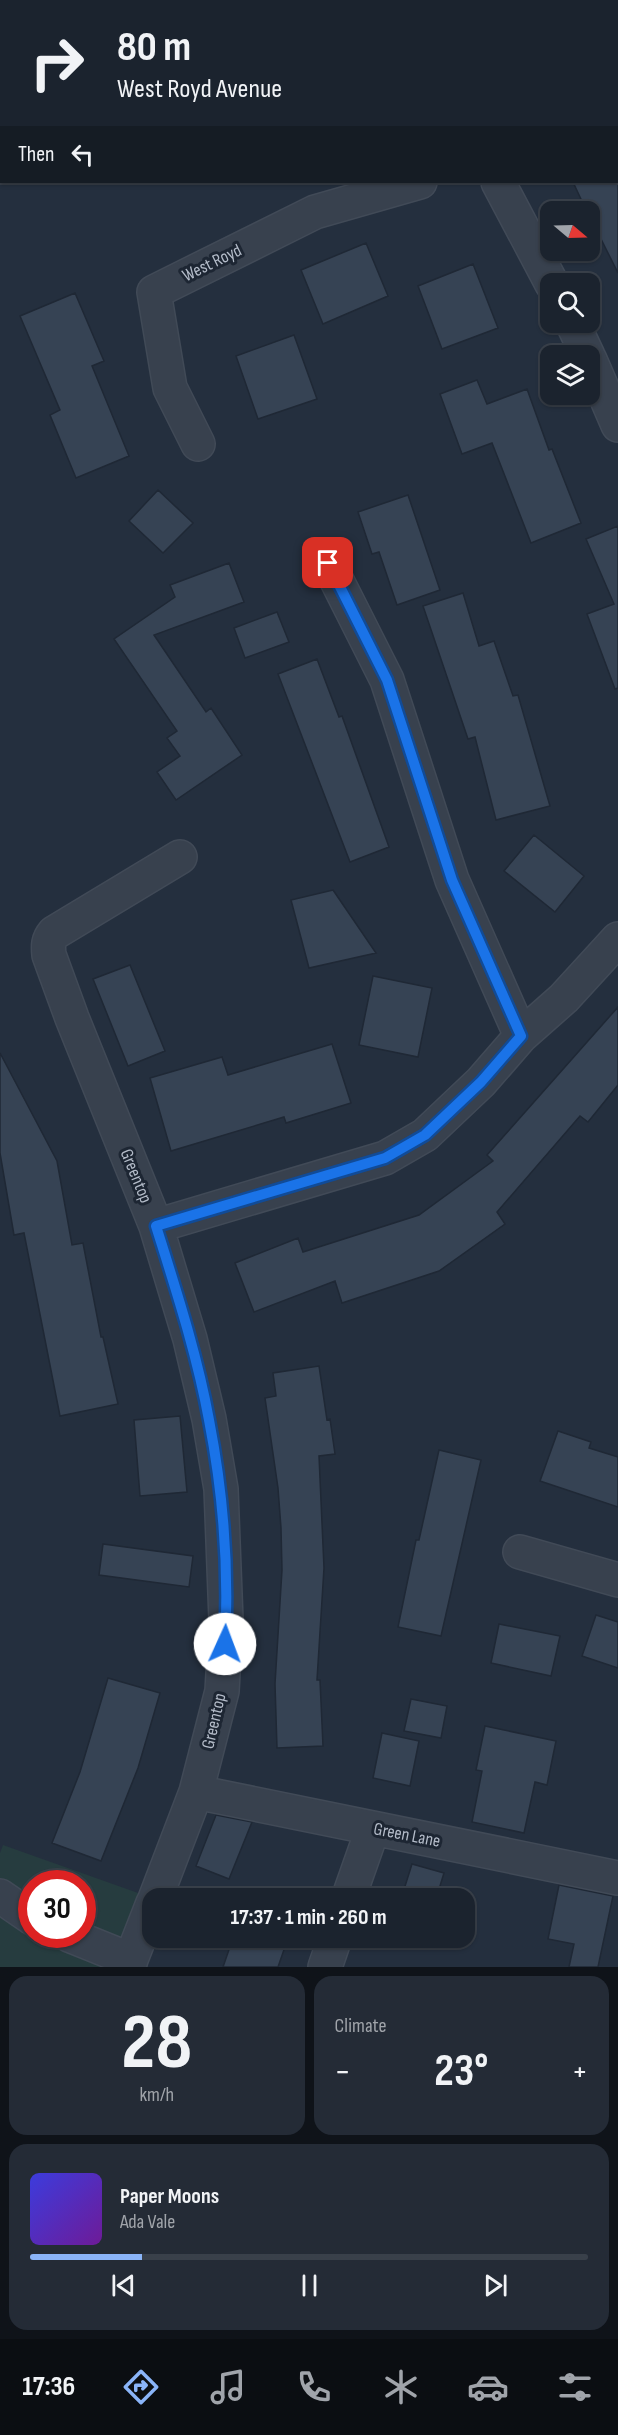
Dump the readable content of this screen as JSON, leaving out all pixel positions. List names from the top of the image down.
{
  "streets": {
    "street": ["West Royd", "Greentop", "Green Lane"]
  },
  "crossings": [
    ["Greentop", "Green Lane"]
  ],
  "north": "right",
  "page": {
    "turn": ["80 m", "West Royd Avenue"],
    "then": "Then",
    "limit": "30",
    "trip": "17:37 · 1 min · 260 m",
    "tile": [
      ["28", "km/h"],
      "Climate"
    ],
    "heat": ["−", "23°", "+"],
    "song": ["Paper Moons", "Ada Vale"],
    "tabs": "17:36"
  }
}
